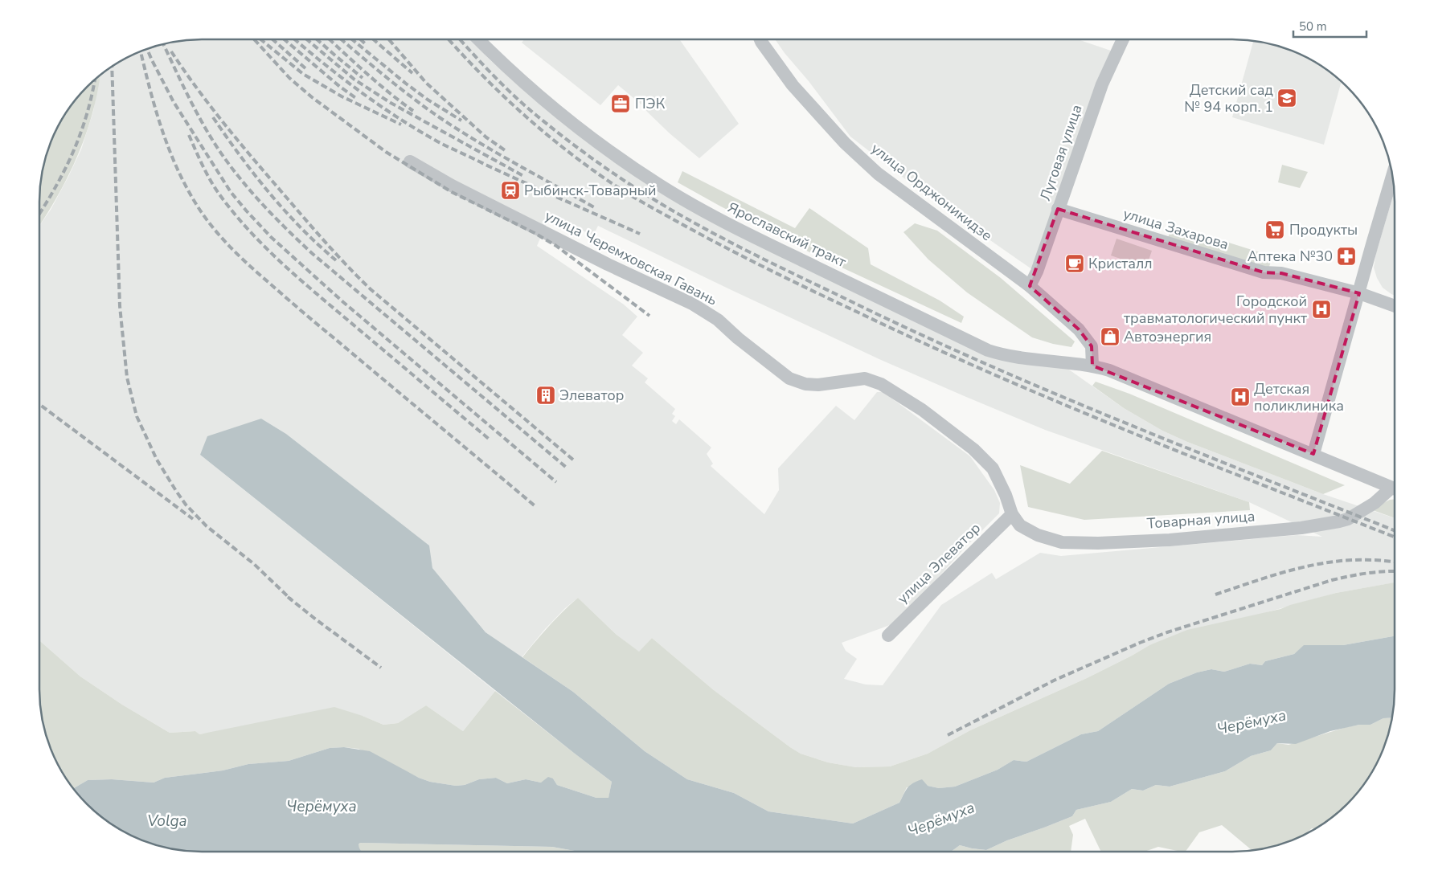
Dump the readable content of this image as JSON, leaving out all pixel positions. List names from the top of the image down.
{
  "streets": {
    "street": [
      "Луговая улица",
      "улица Орджоникидзе",
      "улица Захарова",
      "Ярославский тракт",
      "улица Черемховская Гавань",
      "Товарная улица",
      "улица Элеватор"
    ]
  },
  "crossings": [
    ["Луговая улица", "улица Орджоникидзе"],
    ["Луговая улица", "улица Захарова"],
    ["улица Орджоникидзе", "Ярославский тракт"],
    ["улица Черемховская Гавань", "Товарная улица"],
    ["улица Черемховская Гавань", "улица Элеватор"],
    ["Товарная улица", "улица Элеватор"]
  ],
  "water": ["Черёмуха", "Volga"],
  "places": {
    "school or university": ["Детский сад № 94 корп. 1"],
    "office": ["ПЭК"],
    "station": ["Рыбинск-Товарный"],
    "supermarket": ["Продукты"],
    "pharmacy": ["Аптека №30"],
    "cafe": ["Кристалл"],
    "hospital": ["Городской травматологический пункт", "Детская поликлиника"],
    "shop": ["Автоэнергия"],
    "building": ["Элеватор"]
  },
  "scale_bar": "50 m"
}
